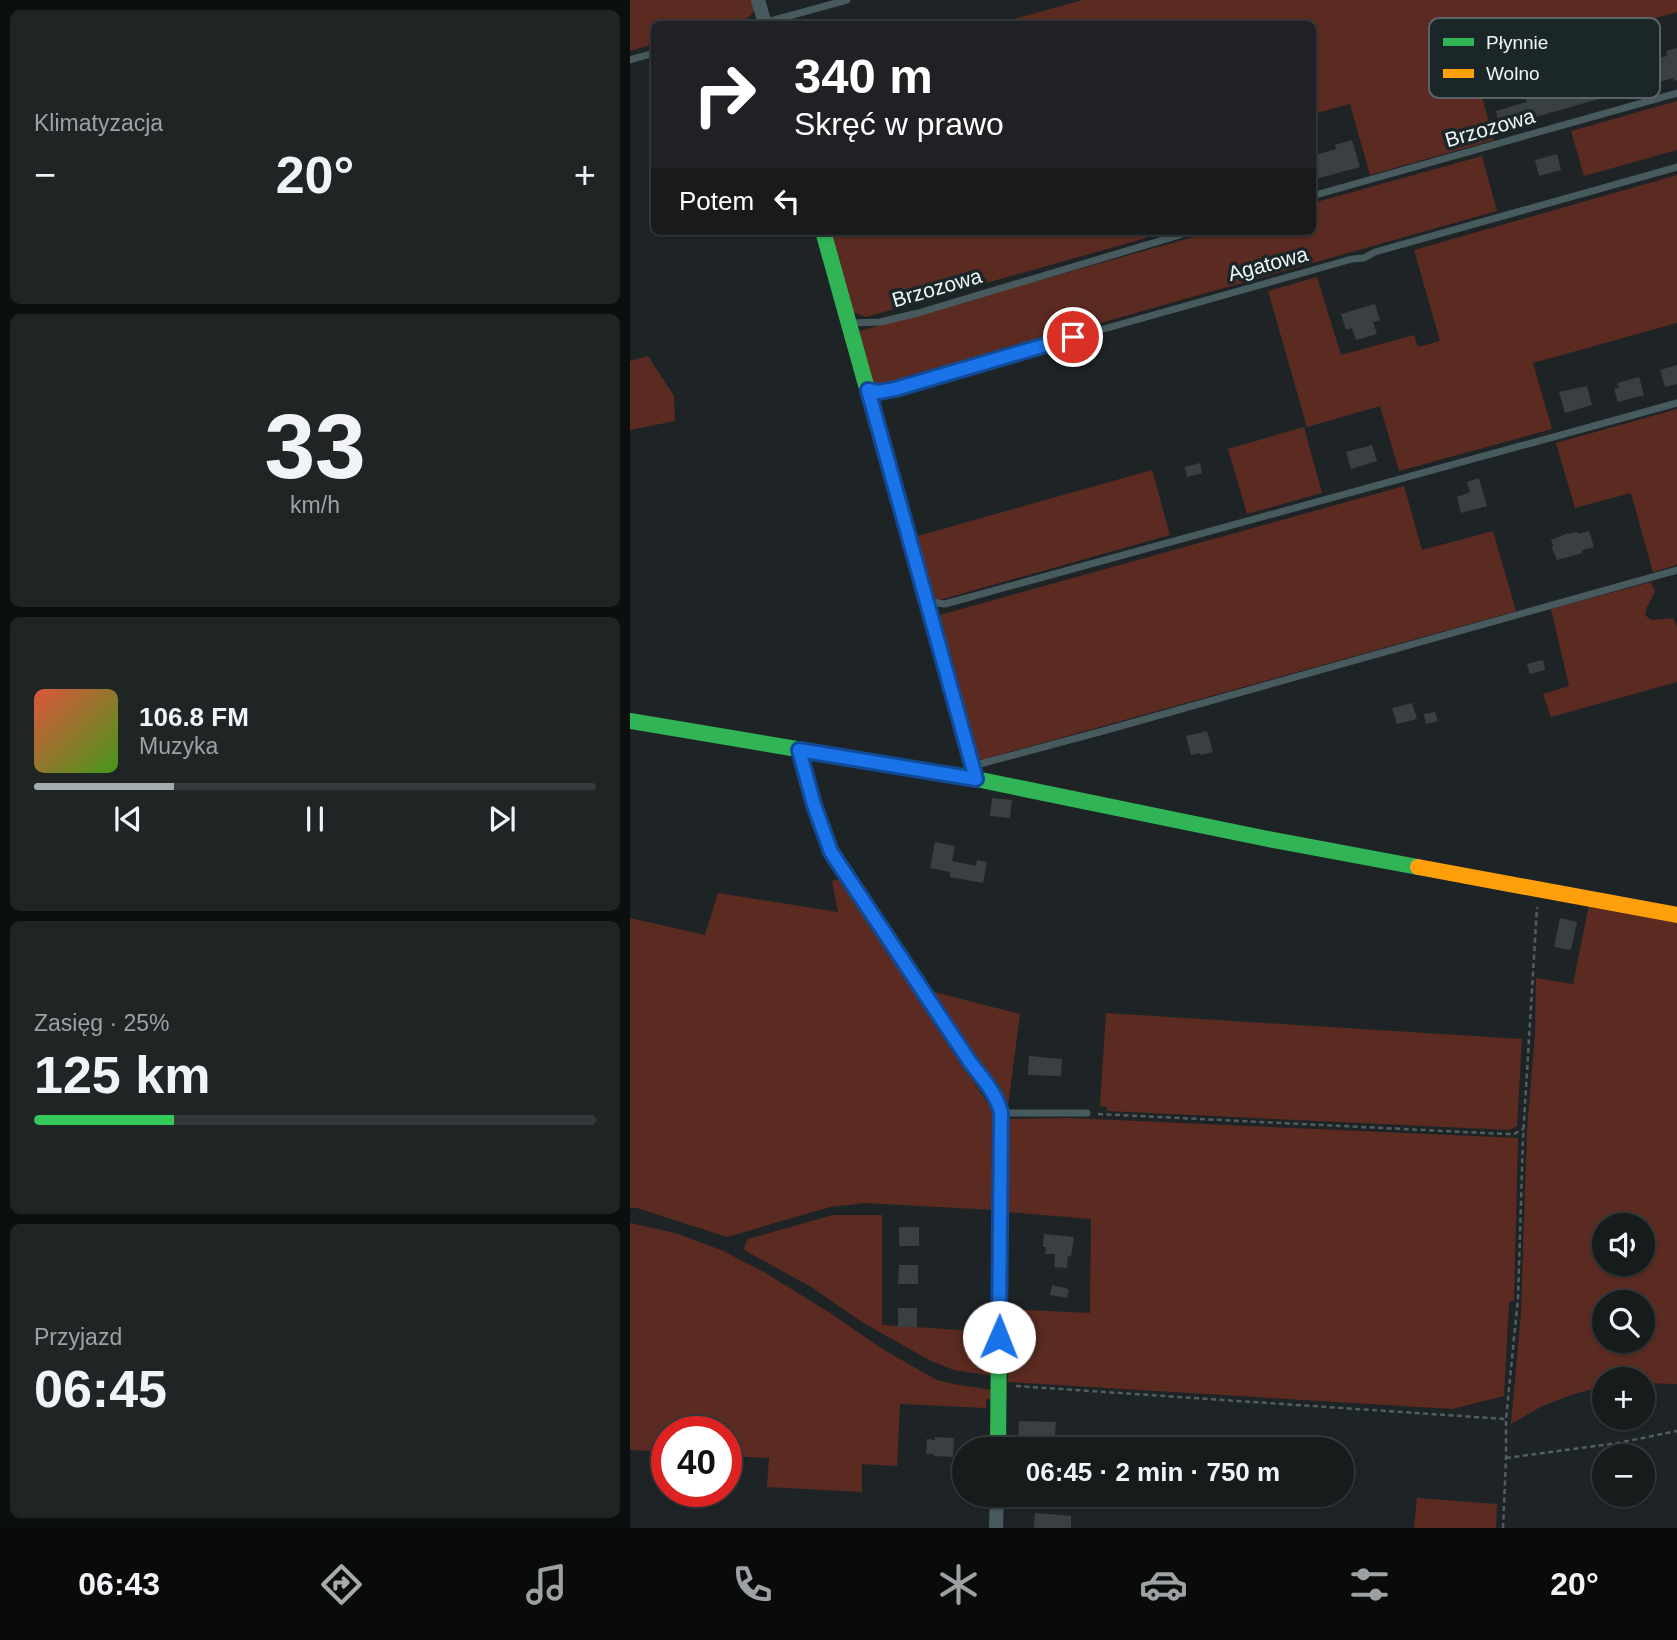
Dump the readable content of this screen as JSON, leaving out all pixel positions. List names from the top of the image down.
{
  "streets": {
    "lane": ["Brzozowa", "Agatowa"]
  },
  "legend": ["Płynnie", "Wolno"],
  "page": {
    "tile": [
      "Klimatyzacja",
      ["33", "km/h"],
      ["Zasięg · 25%", "125 km"],
      ["Przyjazd", "06:45"]
    ],
    "turn": ["340 m", "Skręć w prawo"],
    "heat": ["−", "20°", "+"],
    "then": "Potem",
    "song": ["106.8 FM", "Muzyka"],
    "map_buttons": ["+", "−"],
    "limit": "40",
    "trip": "06:45 · 2 min · 750 m",
    "tabs": ["06:43", "20°"]
  }
}
